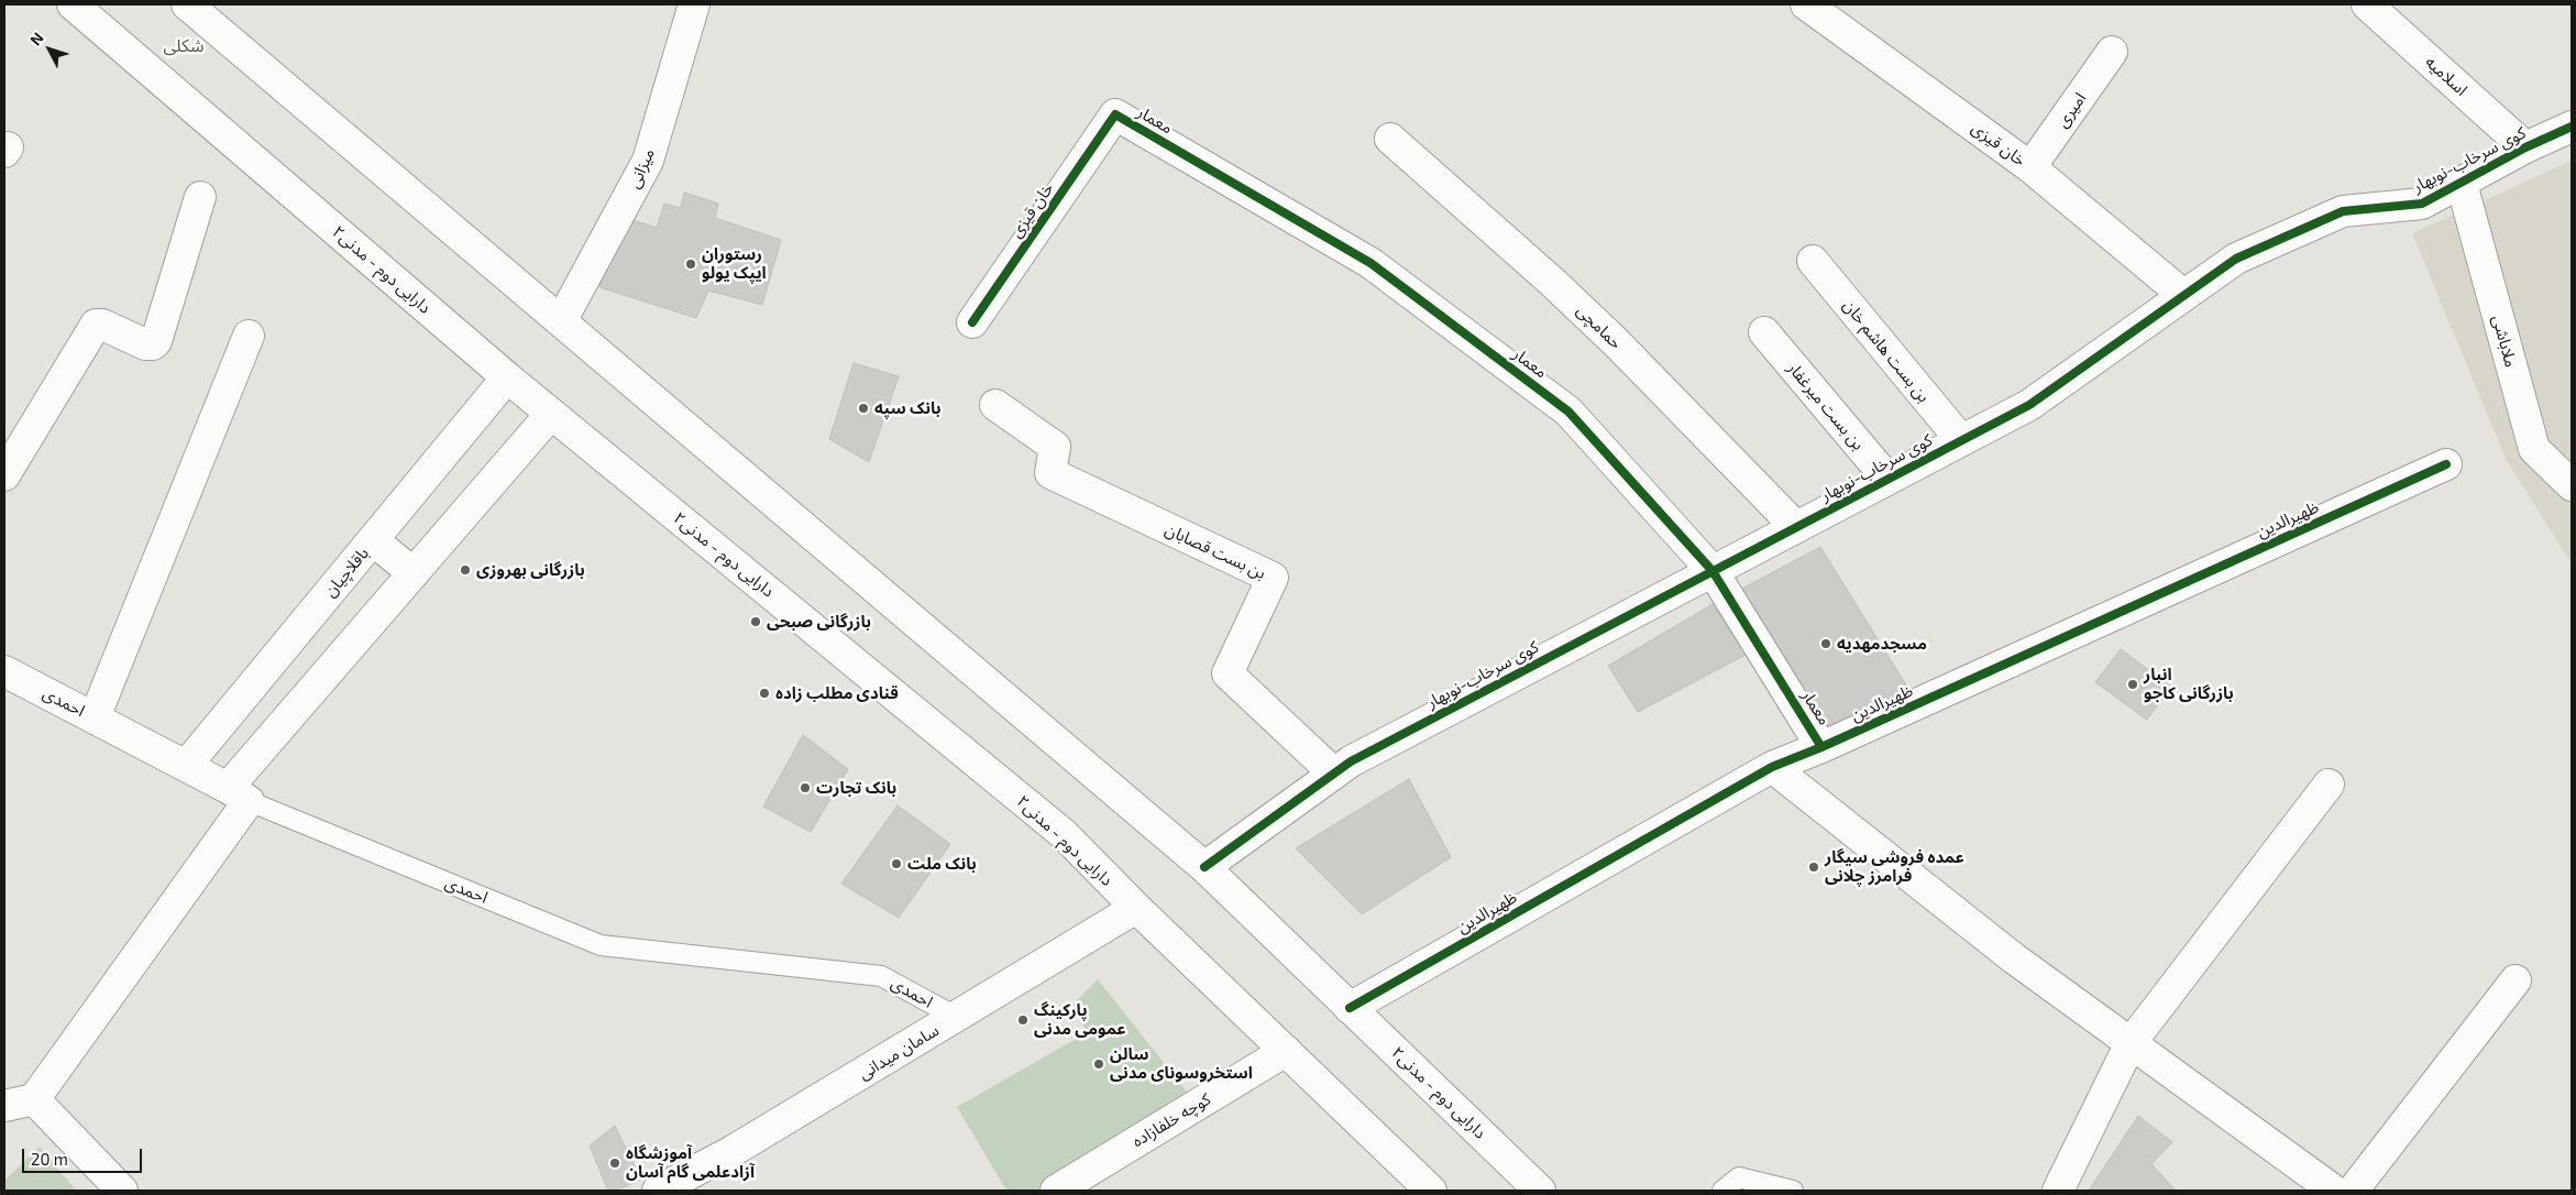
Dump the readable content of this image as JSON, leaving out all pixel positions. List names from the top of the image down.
{
  "streets": {
    "street": [
      "اسلامیه",
      "امیری",
      "معمار",
      "خان قیزی",
      "کوی سرخاب-نوبهار",
      "میزانی",
      "دارایی دوم - مدنی۲",
      "حمامچی",
      "ملاباشی",
      "بن بست هاشم خان",
      "بن بست میرغفار",
      "ظهیرالدین",
      "بن بست قصابان",
      "باقلاچیان",
      "احمدی",
      "سامان میدانی",
      "کوچه خلفازاده"
    ]
  },
  "crossings": [
    ["اسلامیه", "کوی سرخاب-نوبهار"],
    ["امیری", "خان قیزی"],
    ["معمار", "خان قیزی"],
    ["معمار", "کوی سرخاب-نوبهار"],
    ["معمار", "ظهیرالدین"],
    ["خان قیزی", "کوی سرخاب-نوبهار"],
    ["کوی سرخاب-نوبهار", "دارایی دوم - مدنی۲"],
    ["کوی سرخاب-نوبهار", "حمامچی"],
    ["کوی سرخاب-نوبهار", "ملاباشی"],
    ["کوی سرخاب-نوبهار", "بن بست هاشم خان"],
    ["کوی سرخاب-نوبهار", "بن بست میرغفار"],
    ["کوی سرخاب-نوبهار", "بن بست قصابان"],
    ["میزانی", "دارایی دوم - مدنی۲"],
    ["دارایی دوم - مدنی۲", "ظهیرالدین"],
    ["دارایی دوم - مدنی۲", "باقلاچیان"],
    ["دارایی دوم - مدنی۲", "سامان میدانی"],
    ["دارایی دوم - مدنی۲", "کوچه خلفازاده"],
    ["باقلاچیان", "احمدی"],
    ["احمدی", "سامان میدانی"]
  ],
  "districts": ["شکلی"],
  "places": [
    "رستوران ایپک یولو",
    "بانک سپه",
    "بازرگانی بهروزی",
    "بازرگانی صبحی",
    "مسجدمهدیه",
    "انبار بازرگانی کاجو",
    "قنادی مطلب زاده",
    "بانک تجارت",
    "بانک ملت",
    "عمده فروشی سیگار فرامرز چلانی",
    "پارکینگ عمومی مدنی",
    "سالن استخروسونای مدنی",
    "آموزشگاه آزادعلمی گام آسان"
  ],
  "scale_bar": "20 m",
  "north": "top left"
}
